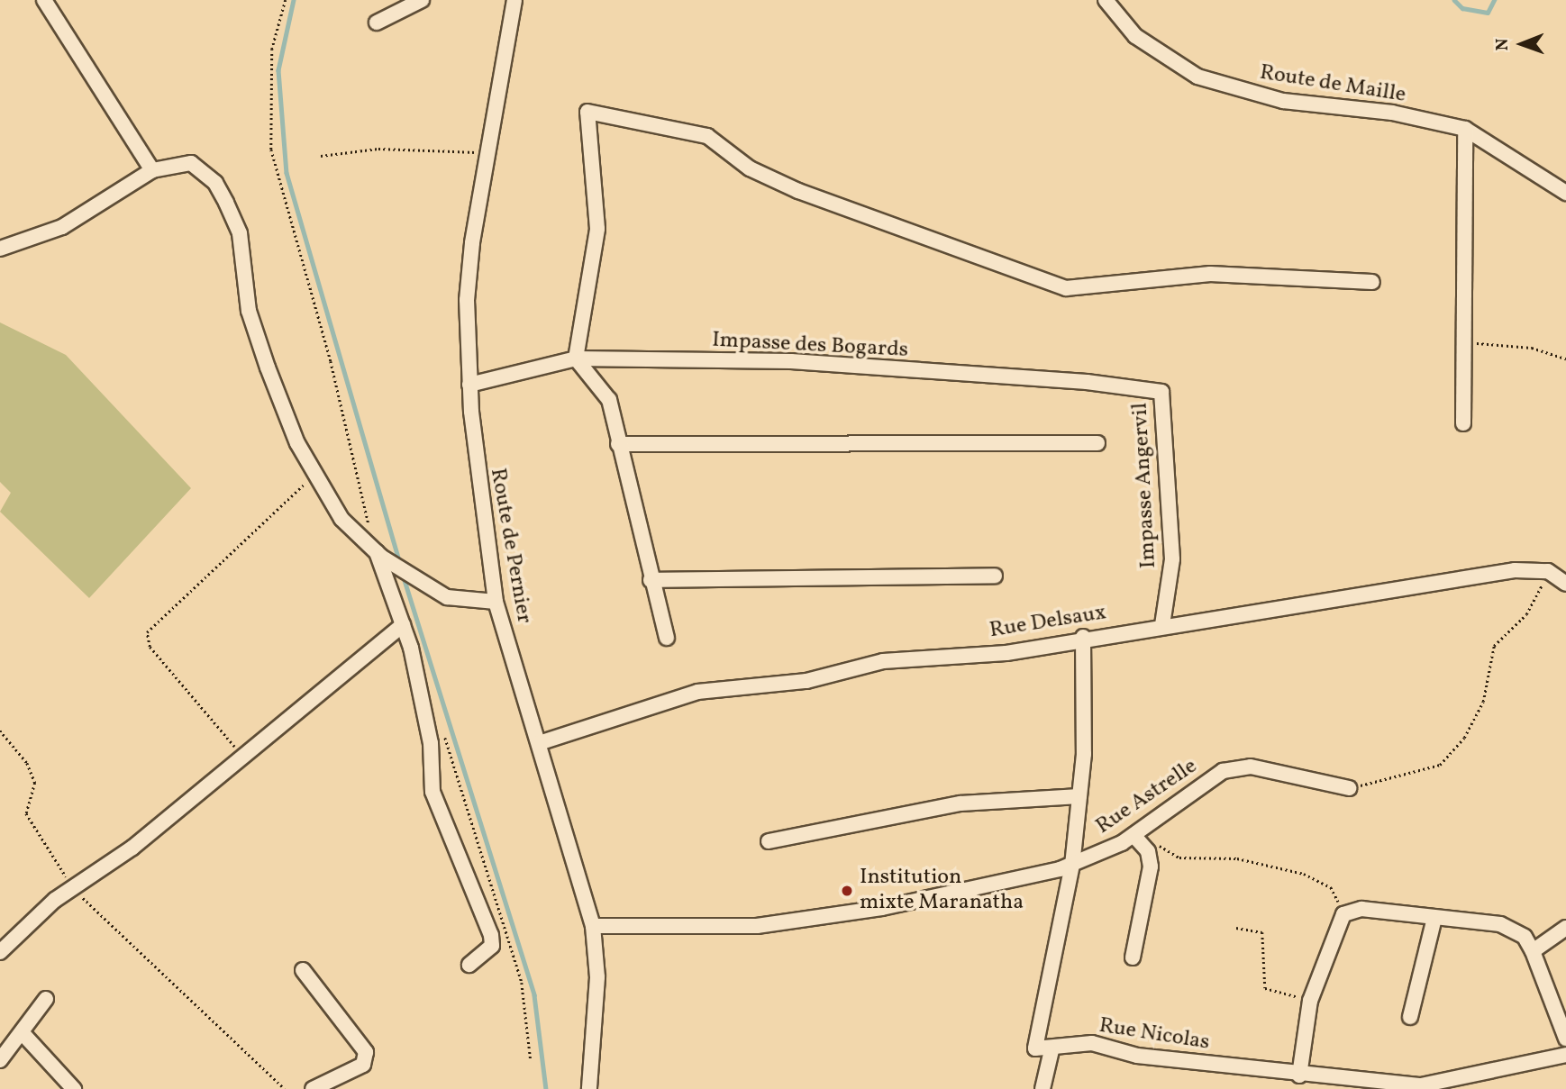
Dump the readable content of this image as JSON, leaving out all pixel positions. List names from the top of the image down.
{
  "streets": {
    "street": [
      "Route de Maille",
      "Impasse des Bogards",
      "Impasse Angervil",
      "Route de Pernier",
      "Rue Delsaux",
      "Rue Astrelle",
      "Rue Nicolas"
    ]
  },
  "crossings": [
    ["Impasse des Bogards", "Impasse Angervil"],
    ["Impasse des Bogards", "Route de Pernier"],
    ["Impasse Angervil", "Rue Delsaux"],
    ["Route de Pernier", "Rue Delsaux"],
    ["Route de Pernier", "Rue Astrelle"]
  ],
  "places": ["Institution mixte Maranatha"],
  "north": "left"
}
